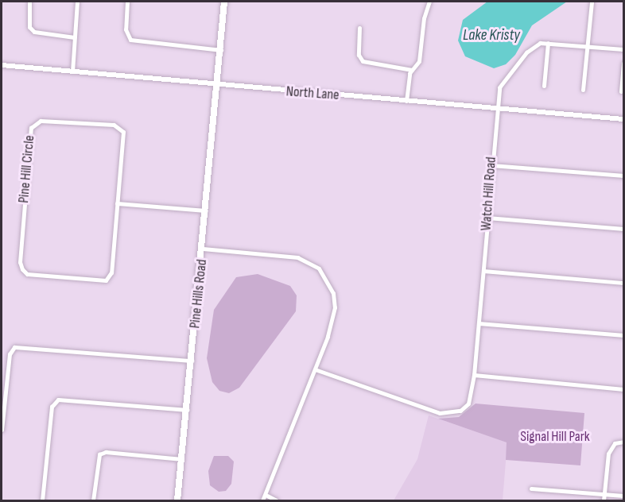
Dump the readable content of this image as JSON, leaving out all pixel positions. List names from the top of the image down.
{
  "streets": {
    "main road": ["Pine Hills Road"],
    "street": ["North Lane", "Pine Hill Circle", "Watch Hill Road"]
  },
  "crossings": [
    ["North Lane", "Watch Hill Road"],
    ["North Lane", "Pine Hills Road"]
  ],
  "water": ["Lake Kristy"],
  "parks": ["Signal Hill Park"]
}
